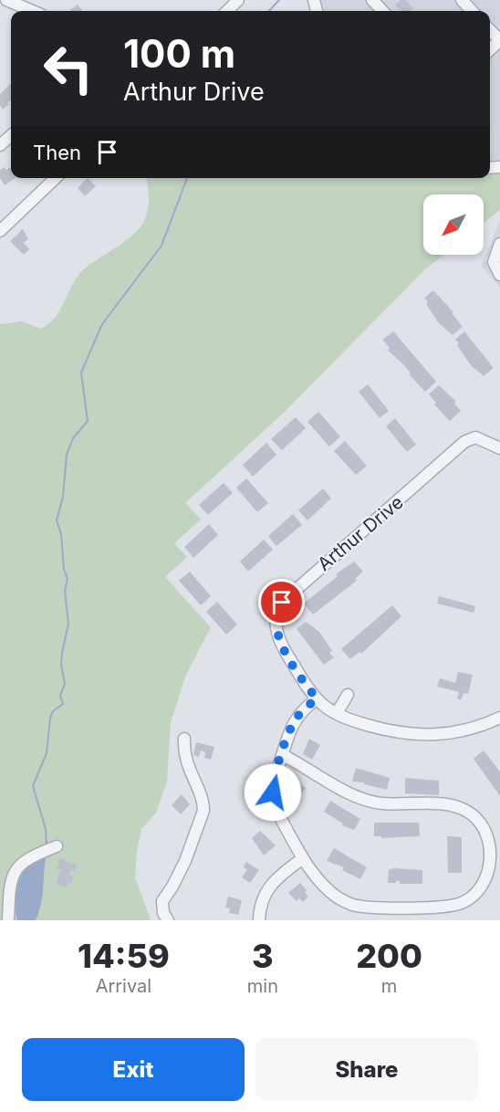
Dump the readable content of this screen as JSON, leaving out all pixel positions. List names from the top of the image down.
{
  "streets": {
    "street": ["Arthur Drive"]
  },
  "north": "bottom left",
  "page": {
    "turn": ["100 m", "Arthur Drive"],
    "then": "Then",
    "eta": [
      "14:59",
      "Arrival",
      "3",
      "min",
      "200",
      "m"
    ],
    "buttons": ["Exit", "Share"]
  }
}
